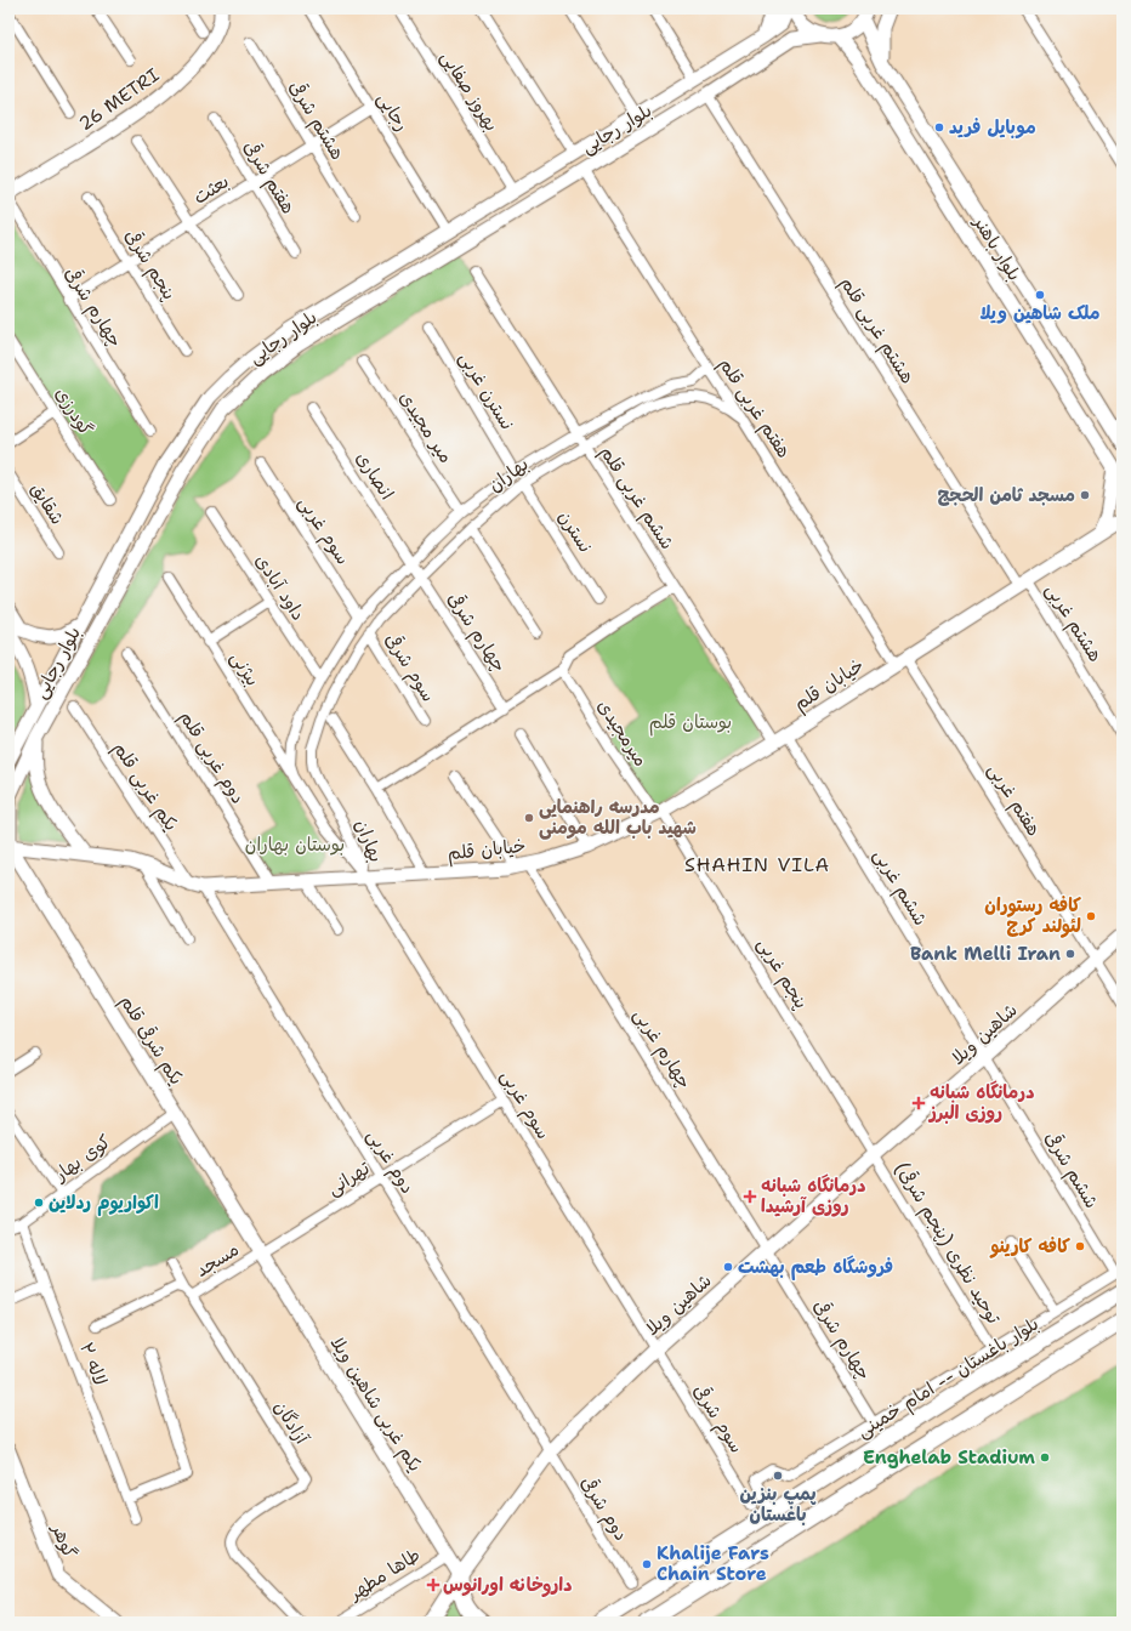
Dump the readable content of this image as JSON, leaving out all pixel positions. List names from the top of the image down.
{
  "streets": {
    "main road": ["بلوار باغستان -- امام خمینی"],
    "street": [
      "بهروز صفایی",
      "26 METRI",
      "رجایی",
      "هشتم شرقی",
      "بلوار رجایی",
      "هفتم شرقی",
      "بعثت",
      "بلوار باهنر",
      "پنجم شرقی",
      "چهارم شرقی",
      "هشتم غربی قلم",
      "نسترن غربی",
      "هفتم غربی قلم",
      "گودرزی",
      "میر مجیدی",
      "بهاران",
      "انصاری",
      "ششم غربی قلم",
      "شقایق",
      "سوم غربی",
      "نسترن",
      "داود آبادی",
      "هشتم غربی",
      "سوم شرقی",
      "بیژنی",
      "خیابان قلم",
      "میرمجیدی",
      "دوم غربی قلم",
      "یکم غربی قلم",
      "هفتم غربی",
      "ششم غربی",
      "پنجم غربی",
      "شاهین ویلا",
      "یکم شرقی قلم",
      "چهارم غربی",
      "کوی بهار",
      "دوم غربی",
      "ششم شرقی",
      "تهرانی",
      "توحید نظری (پنجم شرقی)",
      "مسجد",
      "لاله ۲",
      "یکم غربی شاهین ویلا",
      "آزادگان",
      "دوم شرقی",
      "گوهر",
      "طاها مطهر"
    ]
  },
  "crossings": [
    ["بهروز صفایی", "بلوار رجایی"],
    ["رجایی", "بلوار رجایی"],
    ["رجایی", "بعثت"],
    ["هشتم شرقی", "بعثت"],
    ["بلوار رجایی", "هشتم غربی قلم"],
    ["بلوار رجایی", "هفتم غربی قلم"],
    ["بلوار رجایی", "خیابان قلم"],
    ["بلوار رجایی", "یکم شرقی قلم"],
    ["هفتم شرقی", "بعثت"],
    ["بعثت", "پنجم شرقی"],
    ["بعثت", "چهارم شرقی"],
    ["چهارم شرقی", "بهاران"],
    ["چهارم شرقی", "انصاری"],
    ["چهارم شرقی", "شاهین ویلا"],
    ["چهارم شرقی", "چهارم غربی"],
    ["هشتم غربی قلم", "هشتم غربی"],
    ["هشتم غربی قلم", "خیابان قلم"],
    ["نسترن غربی", "بهاران"],
    ["هفتم غربی قلم", "بهاران"],
    ["هفتم غربی قلم", "خیابان قلم"],
    ["هفتم غربی قلم", "هفتم غربی"],
    ["میر مجیدی", "بهاران"],
    ["بهاران", "انصاری"],
    ["بهاران", "ششم غربی قلم"],
    ["بهاران", "سوم غربی"],
    ["بهاران", "نسترن"],
    ["بهاران", "داود آبادی"],
    ["بهاران", "سوم شرقی"],
    ["بهاران", "بیژنی"],
    ["بهاران", "خیابان قلم"],
    ["ششم غربی قلم", "خیابان قلم"],
    ["سوم غربی", "سوم شرقی"],
    ["سوم غربی", "خیابان قلم"],
    ["سوم غربی", "شاهین ویلا"],
    ["سوم غربی", "تهرانی"],
    ["هشتم غربی", "خیابان قلم"],
    ["سوم شرقی", "شاهین ویلا"],
    ["خیابان قلم", "میرمجیدی"],
    ["خیابان قلم", "دوم غربی قلم"],
    ["خیابان قلم", "یکم غربی قلم"],
    ["خیابان قلم", "هفتم غربی"],
    ["خیابان قلم", "ششم غربی"],
    ["خیابان قلم", "پنجم غربی"],
    ["خیابان قلم", "یکم شرقی قلم"],
    ["خیابان قلم", "چهارم غربی"],
    ["خیابان قلم", "دوم غربی"],
    ["میرمجیدی", "پنجم غربی"],
    ["هفتم غربی", "شاهین ویلا"],
    ["ششم غربی", "شاهین ویلا"],
    ["ششم غربی", "ششم شرقی"],
    ["پنجم غربی", "شاهین ویلا"],
    ["پنجم غربی", "توحید نظری (پنجم شرقی)"],
    ["شاهین ویلا", "چهارم غربی"],
    ["شاهین ویلا", "دوم غربی"],
    ["شاهین ویلا", "ششم شرقی"],
    ["شاهین ویلا", "توحید نظری (پنجم شرقی)"],
    ["شاهین ویلا", "یکم غربی شاهین ویلا"],
    ["شاهین ویلا", "دوم شرقی"],
    ["یکم شرقی قلم", "کوی بهار"],
    ["یکم شرقی قلم", "تهرانی"],
    ["یکم شرقی قلم", "مسجد"],
    ["یکم شرقی قلم", "یکم غربی شاهین ویلا"],
    ["کوی بهار", "لاله ۲"],
    ["دوم غربی", "تهرانی"],
    ["دوم غربی", "دوم شرقی"],
    ["تهرانی", "مسجد"],
    ["تهرانی", "یکم غربی شاهین ویلا"],
    ["مسجد", "یکم غربی شاهین ویلا"],
    ["مسجد", "آزادگان"],
    ["یکم غربی شاهین ویلا", "طاها مطهر"]
  ],
  "districts": ["SHAHIN VILA"],
  "parks": ["بوستان قلم", "بوستان بهاران"],
  "places": {
    "other": [
      "موبایل فرید",
      "ملک شاهین ویلا",
      "مسجد ثامن الحجج",
      "مدرسه راهنمایی شهید باب الله مومنی",
      "کافه رستوران لئولند کرج",
      "Bank Melli Iran",
      "اکواریوم ردلاین",
      "کافه کارینو",
      "فروشگاه طعم بهشت",
      "Enghelab Stadium",
      "پمپ بنزین باغستان",
      "Khalije Fars Chain Store"
    ],
    "health": ["درمانگاه شبانه روزی البرز", "درمانگاه شبانه روزی آرشیدا", "داروخانه اورانوس"]
  }
}
